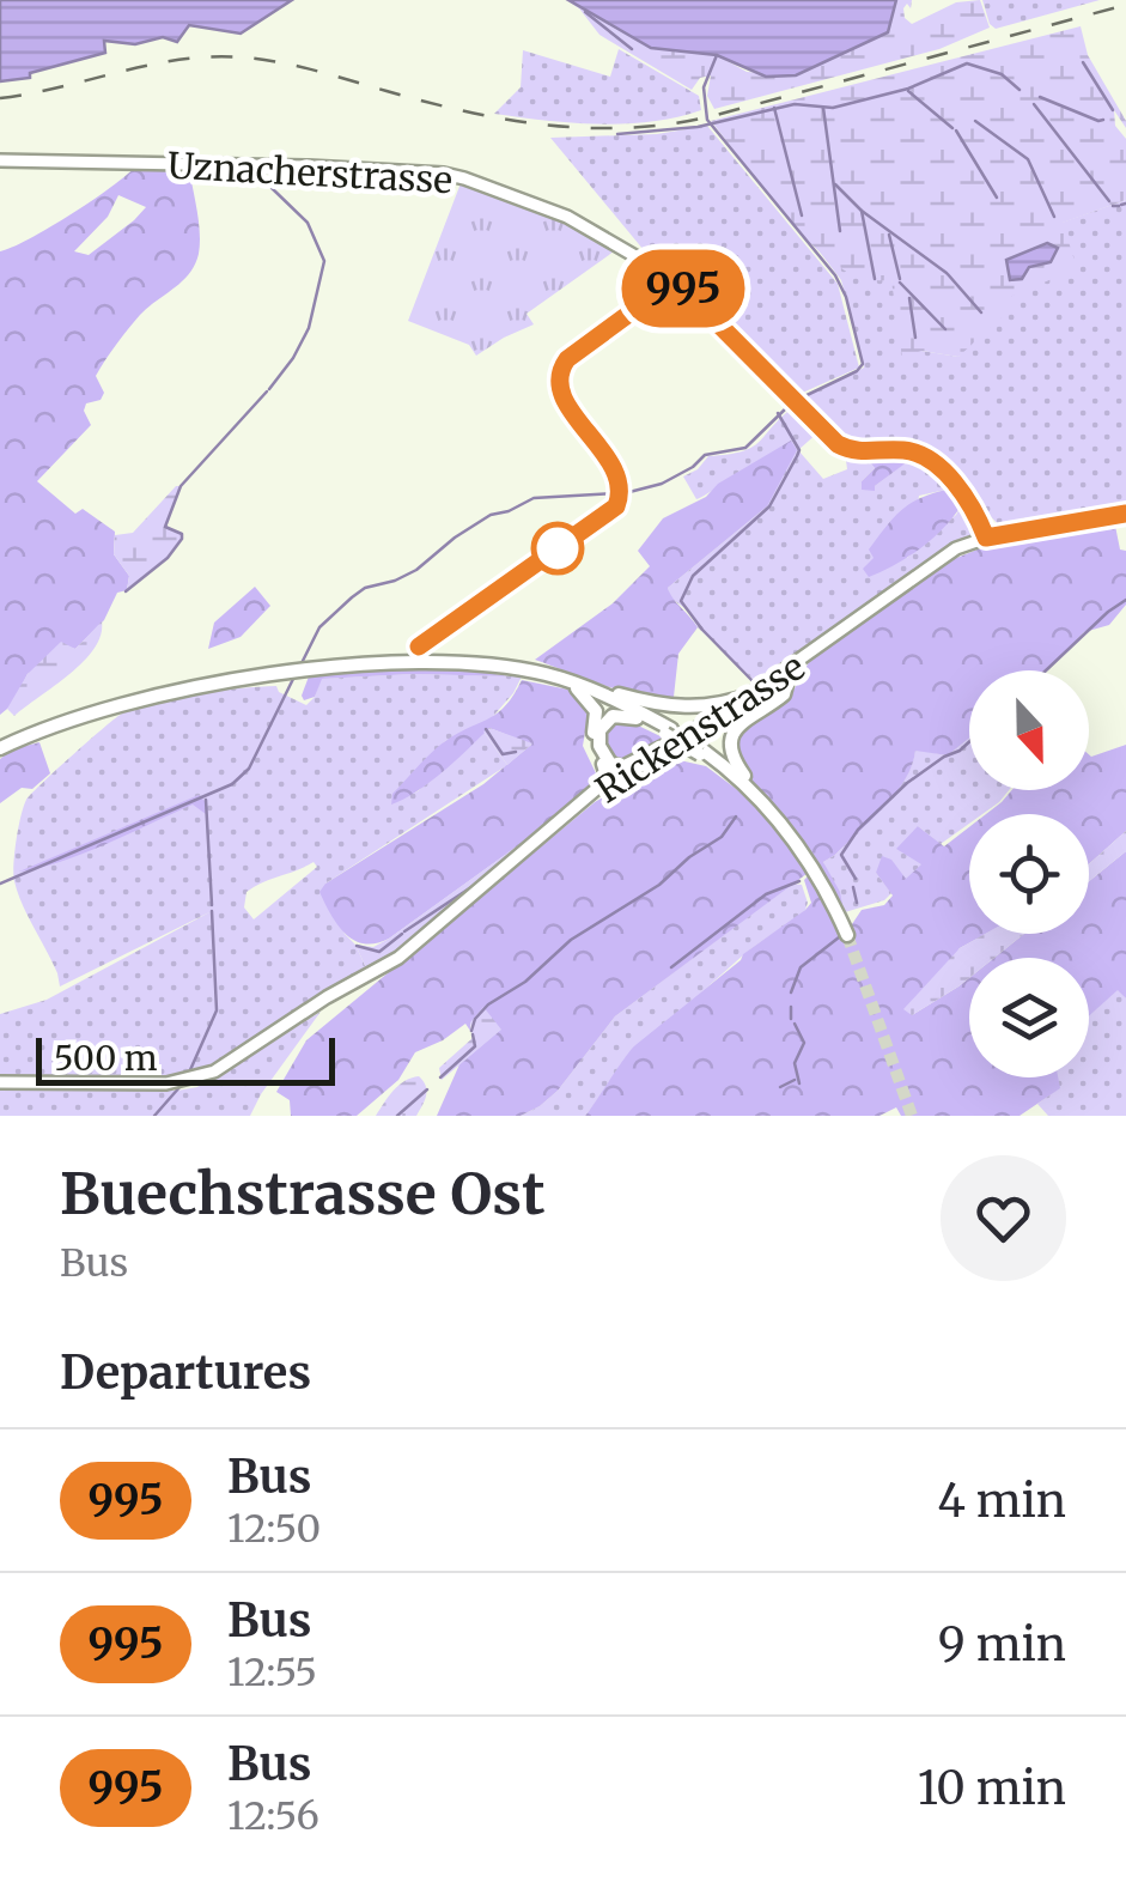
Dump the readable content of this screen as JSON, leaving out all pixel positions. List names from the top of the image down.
{
  "streets": {
    "main road": ["Uznacherstrasse", "Rickenstrasse"]
  },
  "crossings": [
    ["Uznacherstrasse", "Rickenstrasse"]
  ],
  "lines": ["bus line 995"],
  "scale_bar": "500 m",
  "north": "bottom",
  "page": {
    "on_map": "995",
    "scale": "500 m",
    "heading": [
      ["Buechstrasse Ost", "Bus"],
      "Departures"
    ],
    "list": [
      {
        "mark": "995",
        "name": "Bus",
        "note": "12:50",
        "value": "4 min"
      },
      {
        "mark": "995",
        "name": "Bus",
        "note": "12:55",
        "value": "9 min"
      },
      {
        "mark": "995",
        "name": "Bus",
        "note": "12:56",
        "value": "10 min"
      }
    ]
  }
}
